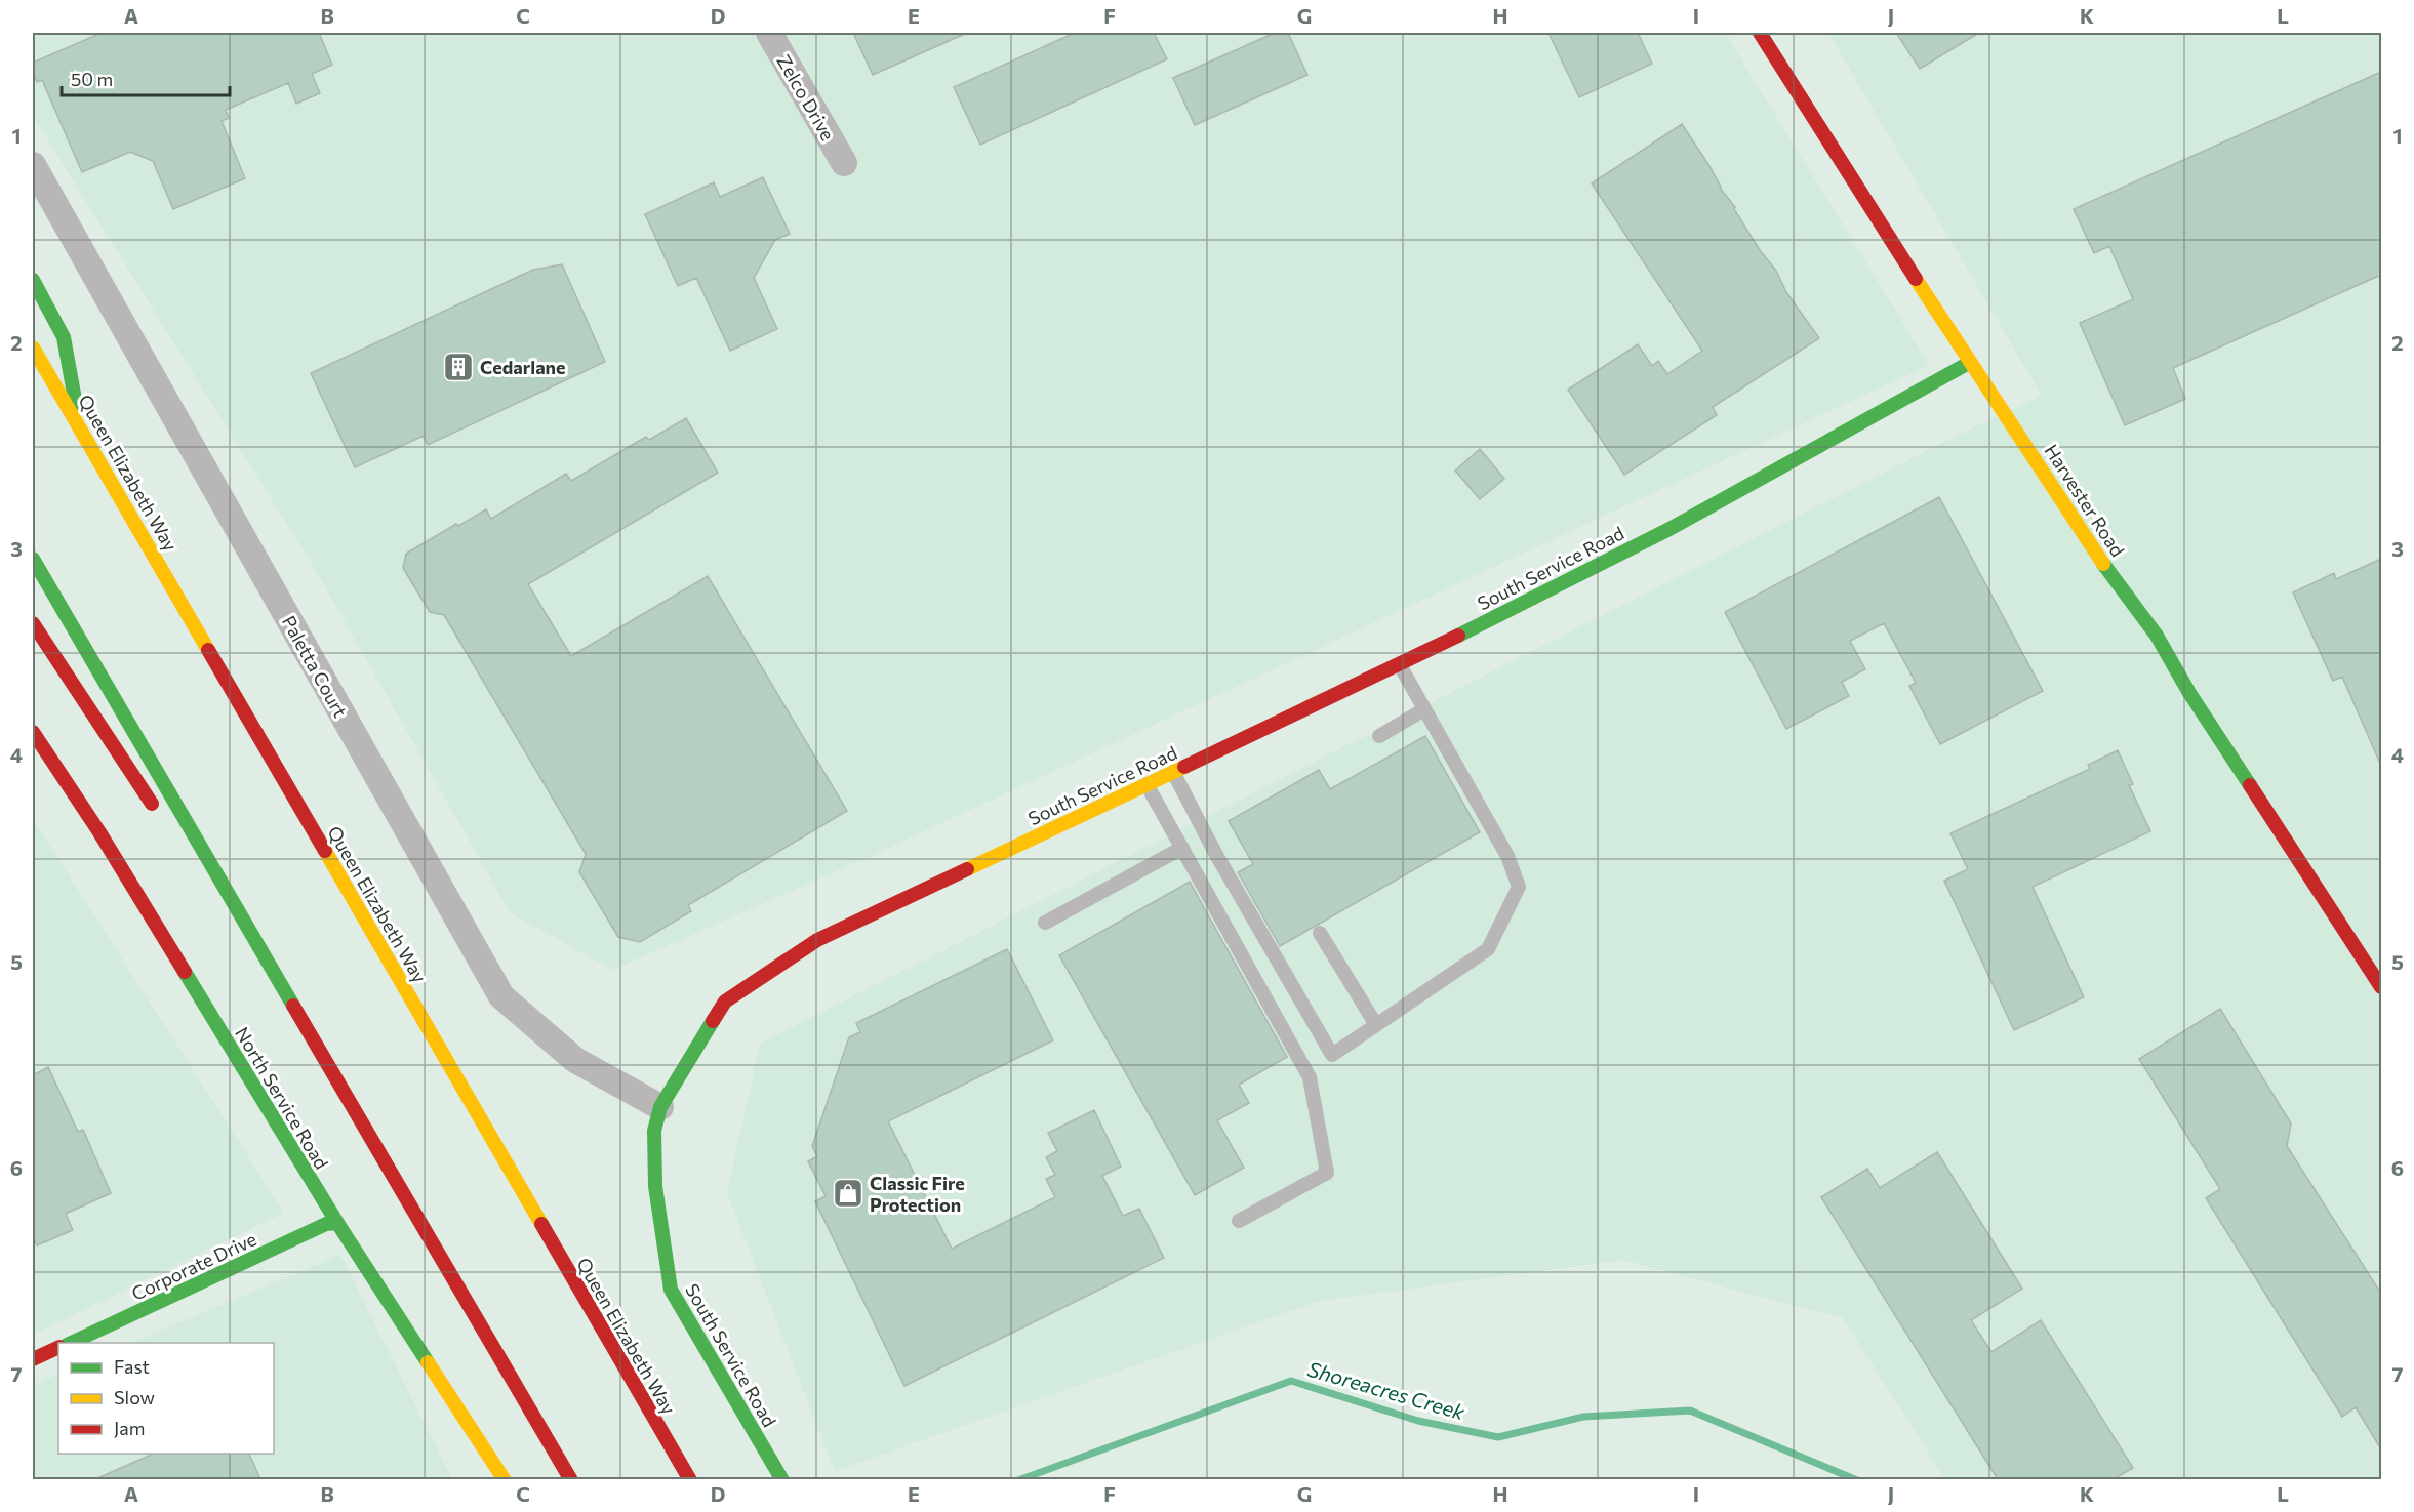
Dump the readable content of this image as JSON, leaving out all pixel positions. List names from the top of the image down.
{
  "streets": {
    "main road": [
      "Queen Elizabeth Way",
      "Harvester Road",
      "South Service Road",
      "North Service Road",
      "Corporate Drive"
    ],
    "street": ["Zelco Drive", "Paletta Court"]
  },
  "crossings": [
    ["Harvester Road", "South Service Road"],
    ["South Service Road", "Paletta Court"],
    ["North Service Road", "Corporate Drive"]
  ],
  "water": ["Shoreacres Creek"],
  "places": {
    "building": ["Cedarlane"],
    "shop": ["Classic Fire Protection"]
  },
  "legend": ["Fast", "Slow", "Jam"],
  "scale_bar": "50 m",
  "grid": {
    "columns": [
      "A",
      "B",
      "C",
      "D",
      "E",
      "F",
      "G",
      "H",
      "I",
      "J",
      "K",
      "L"
    ],
    "rows": [
      "1",
      "2",
      "3",
      "4",
      "5",
      "6",
      "7"
    ]
  }
}
